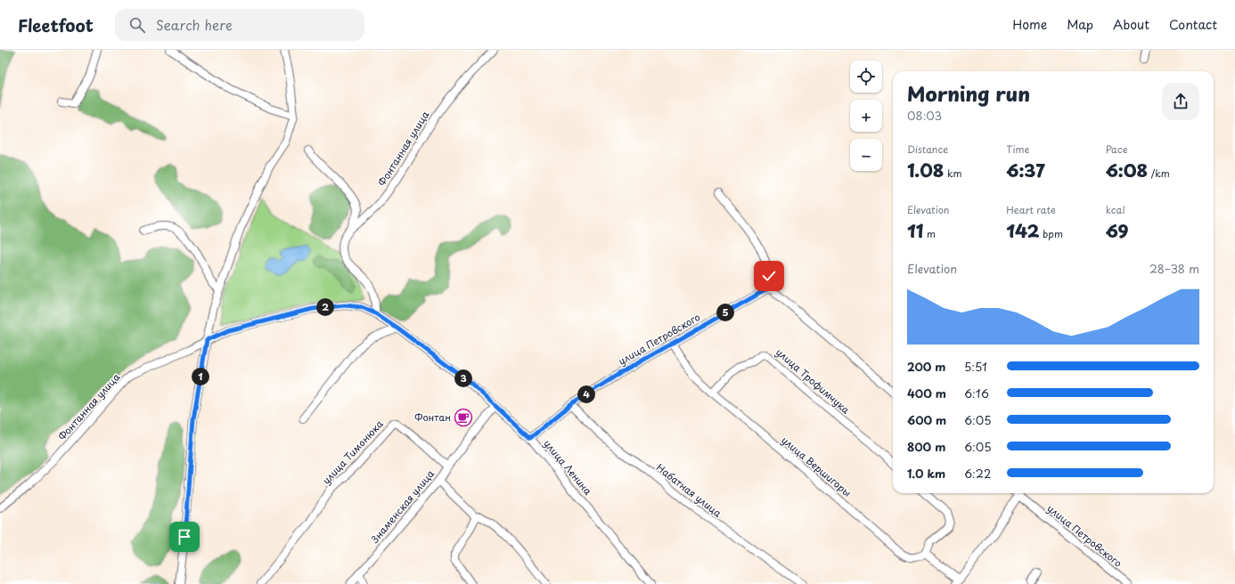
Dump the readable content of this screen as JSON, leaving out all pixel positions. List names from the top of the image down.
{
  "streets": {
    "street": [
      "Фонтанная улица",
      "улица Петровского",
      "улица Трофимчука",
      "улица Тимонюка",
      "улица Вершигоры",
      "улица Ленина",
      "Набатная улица",
      "Знаменская улица"
    ]
  },
  "crossings": [
    ["Фонтанная улица", "улица Ленина"],
    ["улица Петровского", "улица Вершигоры"],
    ["улица Петровского", "улица Ленина"],
    ["улица Петровского", "Набатная улица"],
    ["улица Трофимчука", "улица Вершигоры"],
    ["улица Тимонюка", "Знаменская улица"],
    ["улица Ленина", "Знаменская улица"]
  ],
  "places": {
    "cafe": ["Фонтан"]
  },
  "page": {
    "header": "Fleetfoot",
    "search": "Search here",
    "nav": [
      "Home",
      "Map",
      "About",
      "Contact"
    ],
    "map_buttons": ["+", "−"],
    "heading": ["Morning run", "08:03"],
    "stats": [
      ["Distance", "1.08 km"],
      ["Time", "6:37"],
      ["Pace", "6:08 /km"],
      ["Elevation", "11 m"],
      ["Heart rate", "142 bpm"],
      ["kcal", "69"]
    ],
    "chart": ["Elevation", "28–38 m"],
    "pins": [
      "2",
      "5",
      "1",
      "3",
      "4"
    ],
    "list": [
      {
        "name": "200 m",
        "note": "5:51"
      },
      {
        "name": "400 m",
        "note": "6:16"
      },
      {
        "name": "600 m",
        "note": "6:05"
      },
      {
        "name": "800 m",
        "note": "6:05"
      },
      {
        "name": "1.0 km",
        "note": "6:22"
      }
    ]
  }
}
